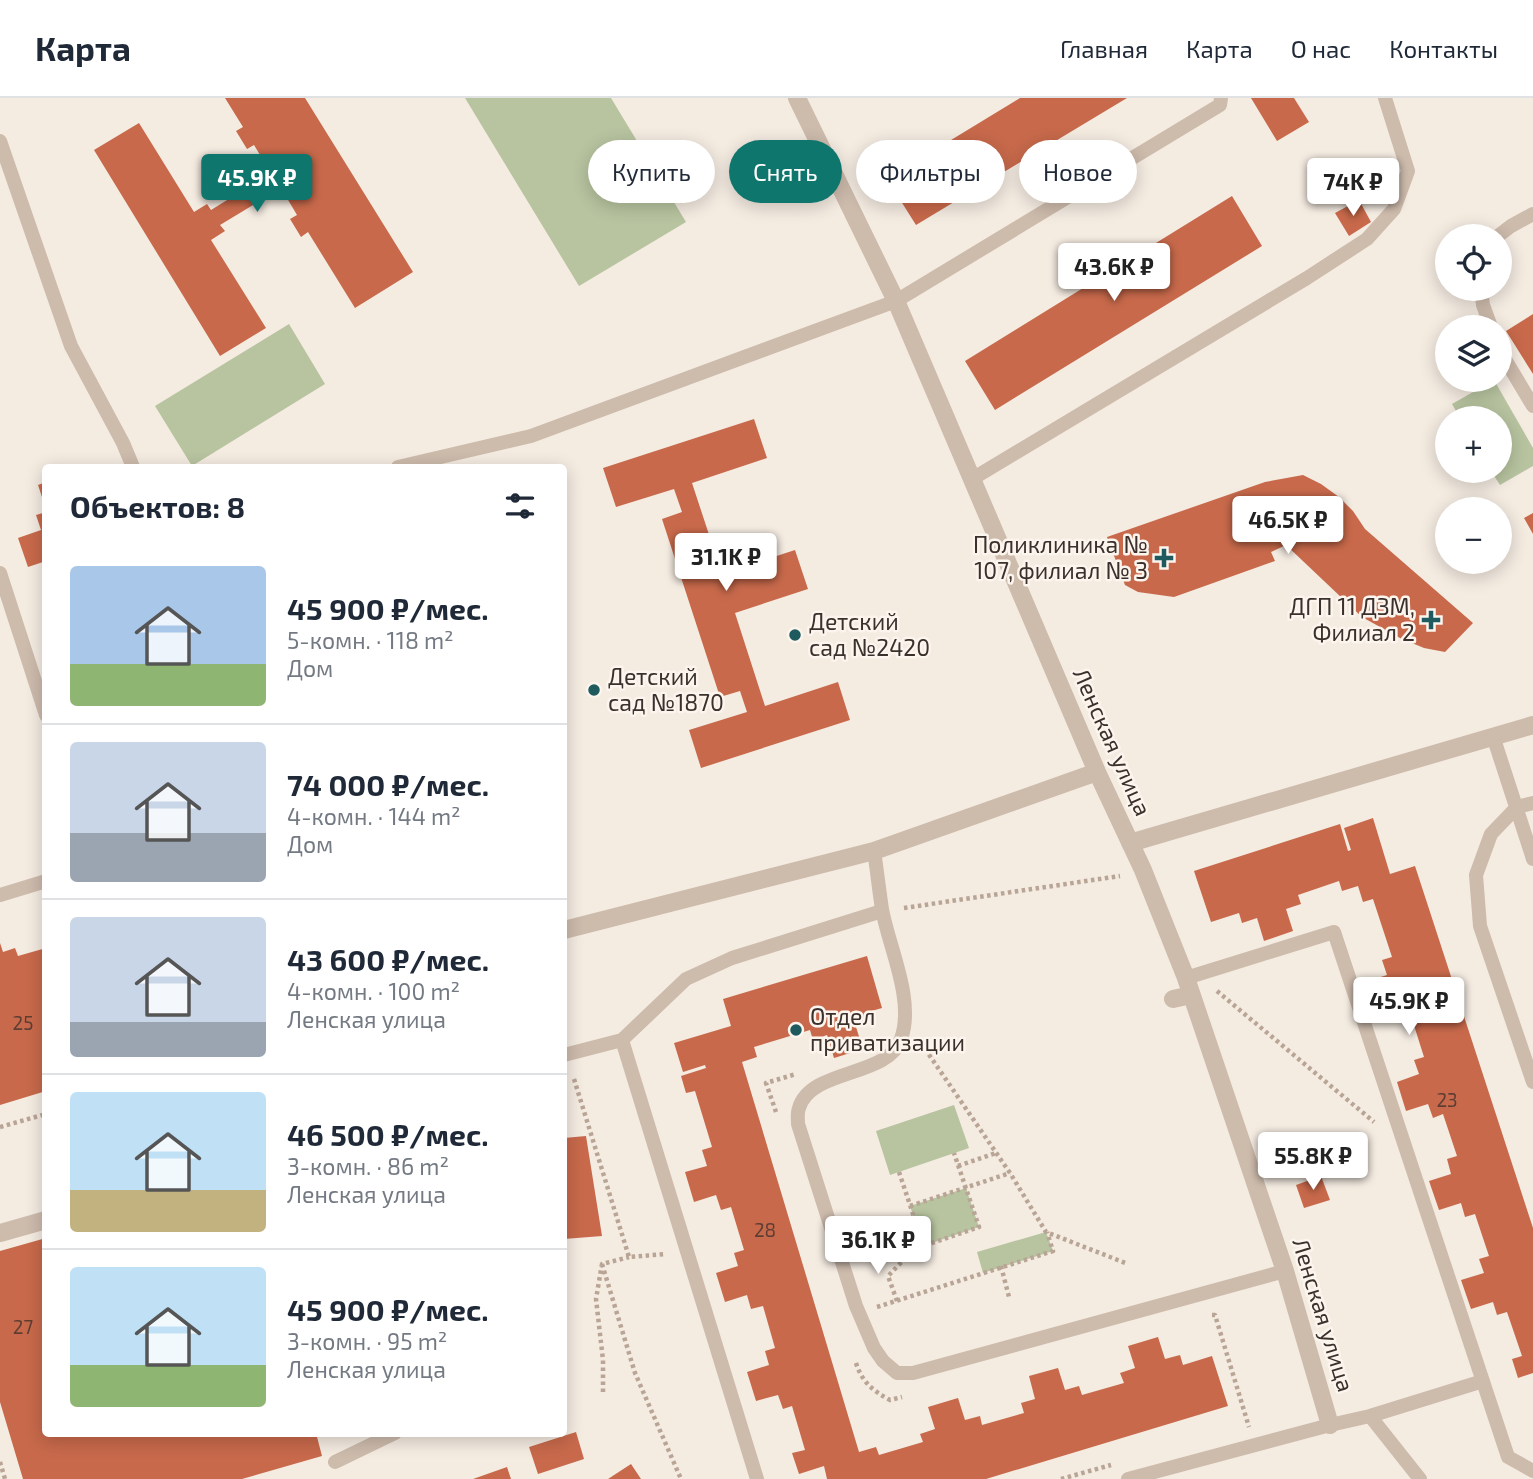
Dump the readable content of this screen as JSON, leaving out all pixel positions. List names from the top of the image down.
{
  "streets": {
    "street": ["Ленская улица"]
  },
  "places": {
    "health": ["Поликлиника № 107, филиал № 3", "ДГП 11 ДЗМ, Филиал 2"],
    "other": ["Детский сад №2420", "Детский сад №1870", "Отдел приватизации"]
  },
  "house_numbers": [
    "25",
    "23",
    "28",
    "27"
  ],
  "page": {
    "header": "Карта",
    "nav": [
      "Главная",
      "Карта",
      "О нас",
      "Контакты"
    ],
    "chip": [
      "Купить",
      "Снять",
      "Фильтры",
      "Новое"
    ],
    "price": [
      "45.9K ₽",
      "74K ₽",
      "43.6K ₽",
      "46.5K ₽",
      "31.1K ₽",
      "45.9K ₽",
      "55.8K ₽",
      "36.1K ₽"
    ],
    "map_buttons": ["+", "−"],
    "heading": "Объектов: 8",
    "list": [
      {
        "name": "45 900 ₽/мес.",
        "note": "5-комн. · 118 m² · Дом"
      },
      {
        "name": "74 000 ₽/мес.",
        "note": "4-комн. · 144 m² · Дом"
      },
      {
        "name": "43 600 ₽/мес.",
        "note": "4-комн. · 100 m² · Ленская улица"
      },
      {
        "name": "46 500 ₽/мес.",
        "note": "3-комн. · 86 m² · Ленская улица"
      },
      {
        "name": "45 900 ₽/мес.",
        "note": "3-комн. · 95 m² · Ленская улица"
      }
    ]
  }
}
